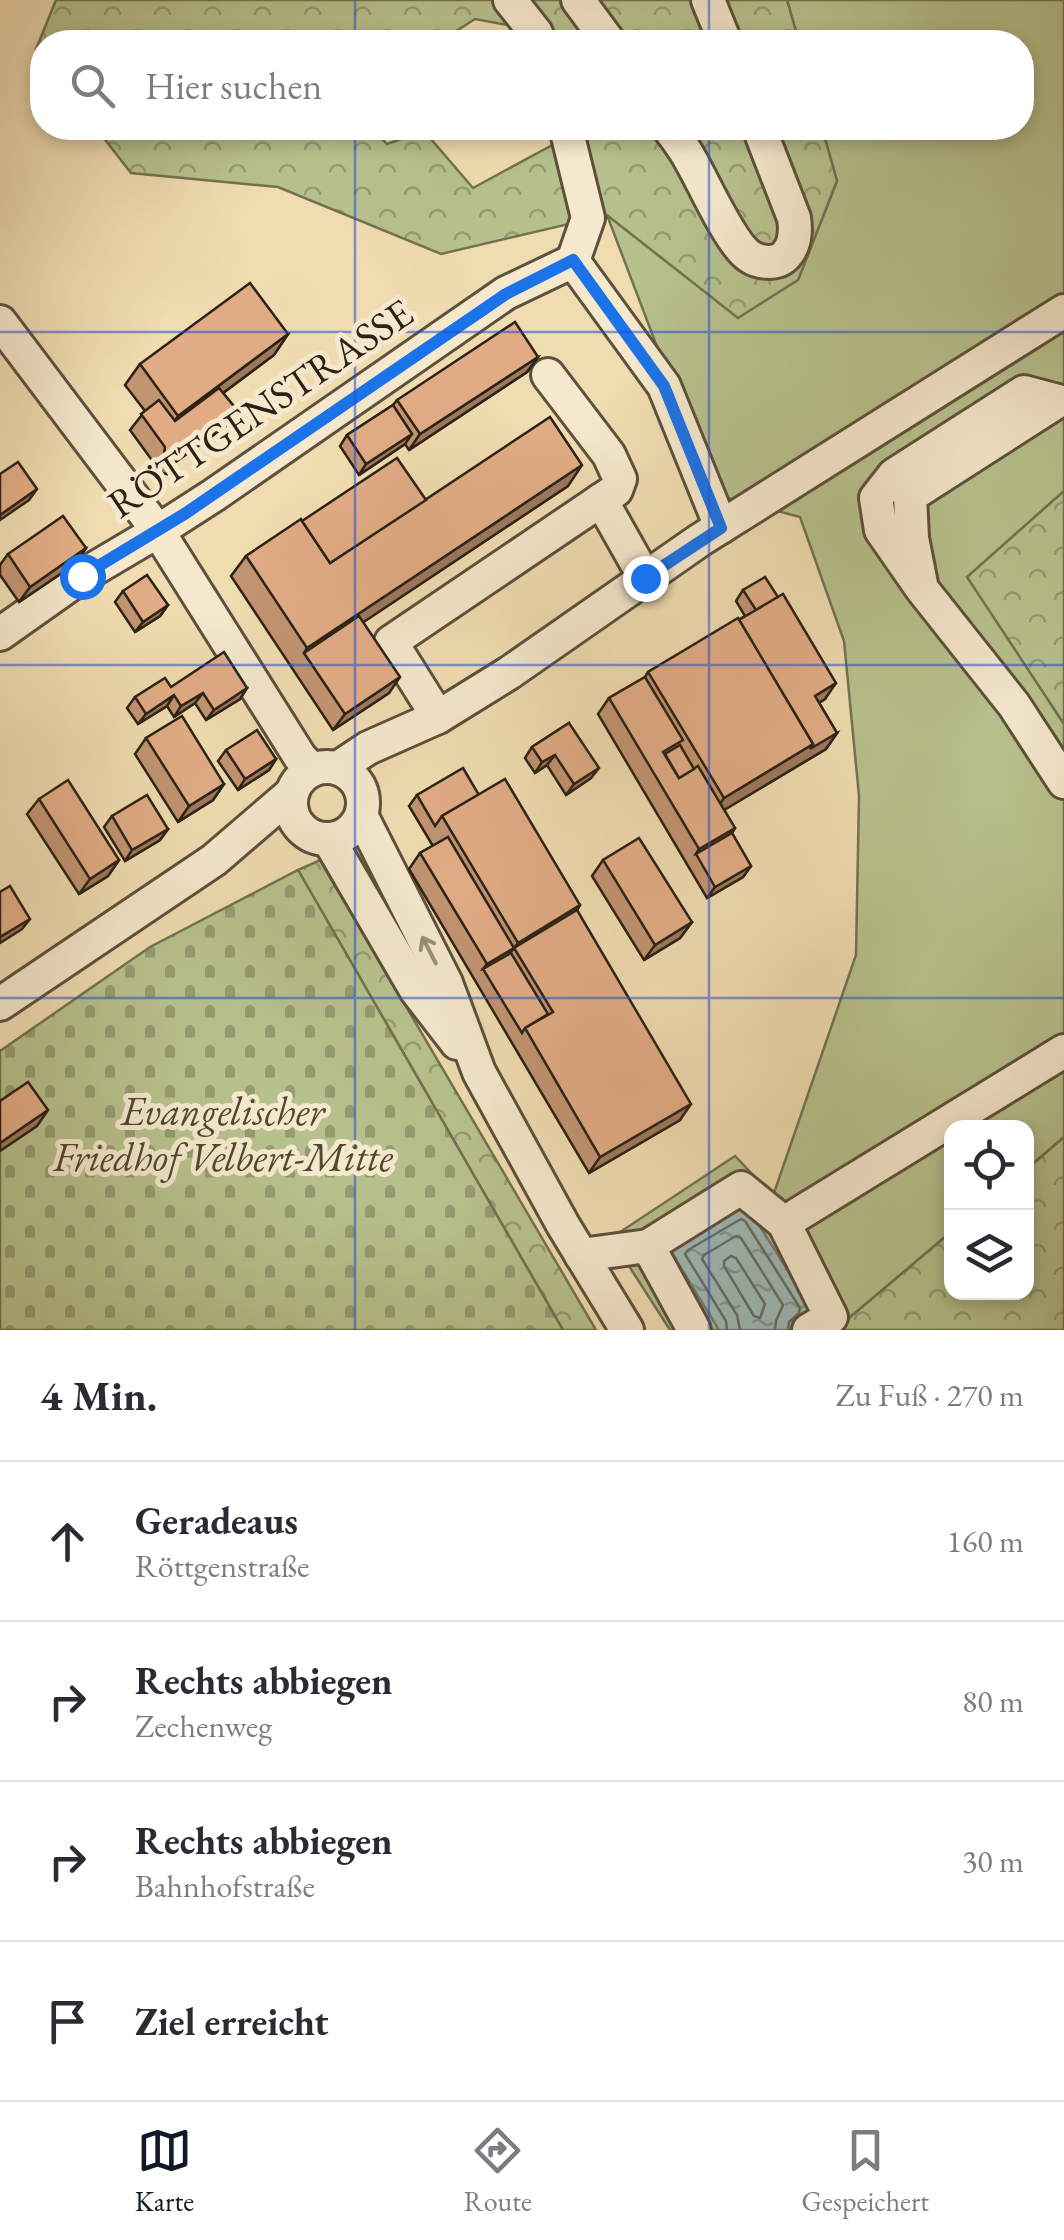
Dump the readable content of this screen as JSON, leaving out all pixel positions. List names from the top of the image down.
{
  "streets": {
    "street": ["RÖTTGENSTRASSE"]
  },
  "parks": ["Evangelischer Friedhof Velbert-Mitte"],
  "page": {
    "search": "Hier suchen",
    "heading": ["4 Min.", "Zu Fuß · 270 m"],
    "list": [
      ["Geradeaus", "Röttgenstraße", "160 m"],
      ["Rechts abbiegen", "Zechenweg", "80 m"],
      ["Rechts abbiegen", "Bahnhofstraße", "30 m"],
      "Ziel erreicht"
    ],
    "nav": ["Karte", "Route", "Gespeichert"]
  }
}
